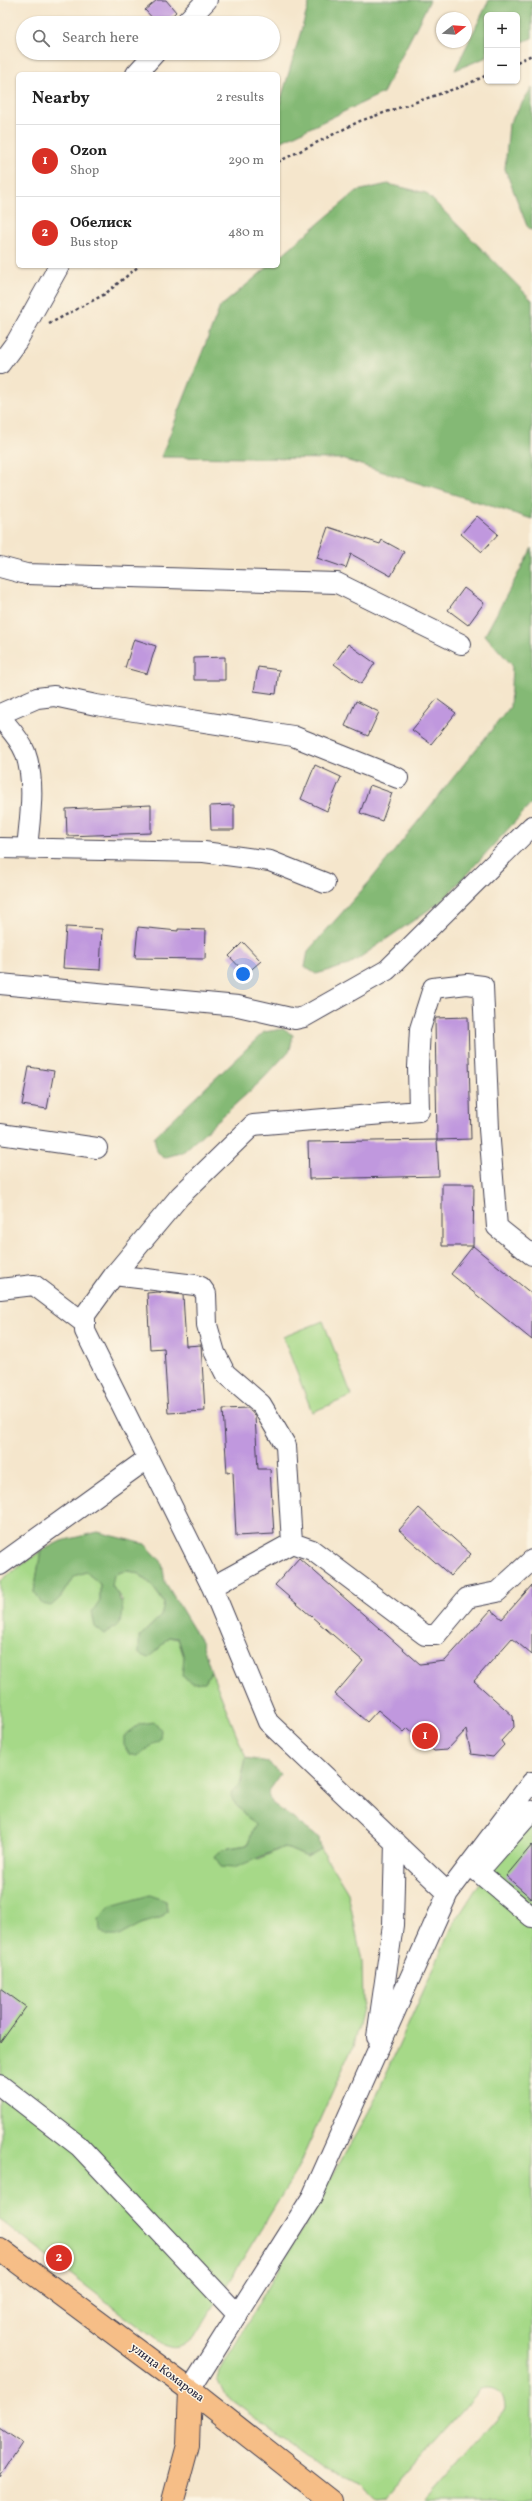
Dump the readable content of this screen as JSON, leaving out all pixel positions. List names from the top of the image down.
{
  "streets": {
    "main road": ["улица Комарова"]
  },
  "north": "right",
  "page": {
    "map_buttons": ["+", "−"],
    "search": "Search here",
    "heading": ["Nearby", "2 results"],
    "list": [
      {
        "mark": "1",
        "name": "Ozon",
        "note": "Shop",
        "value": "290 m"
      },
      {
        "mark": "2",
        "name": "Обелиск",
        "note": "Bus stop",
        "value": "480 m"
      }
    ],
    "pins": ["1", "2"]
  }
}
